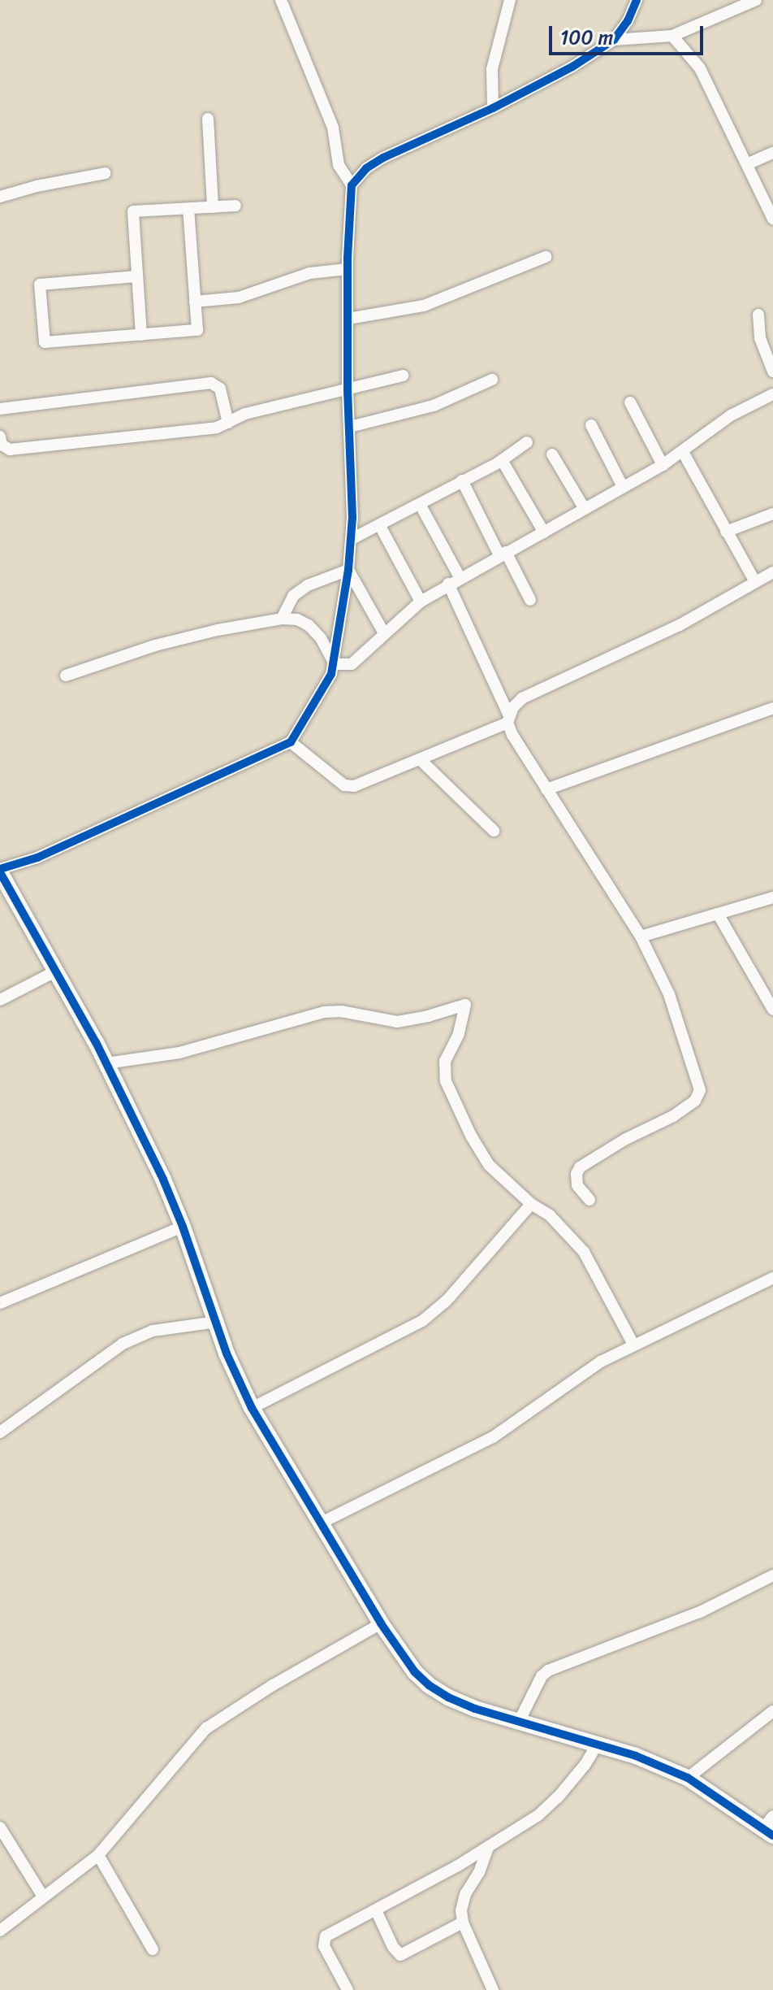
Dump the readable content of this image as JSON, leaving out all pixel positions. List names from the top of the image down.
{
  "scale_bar": "100 m"
}
